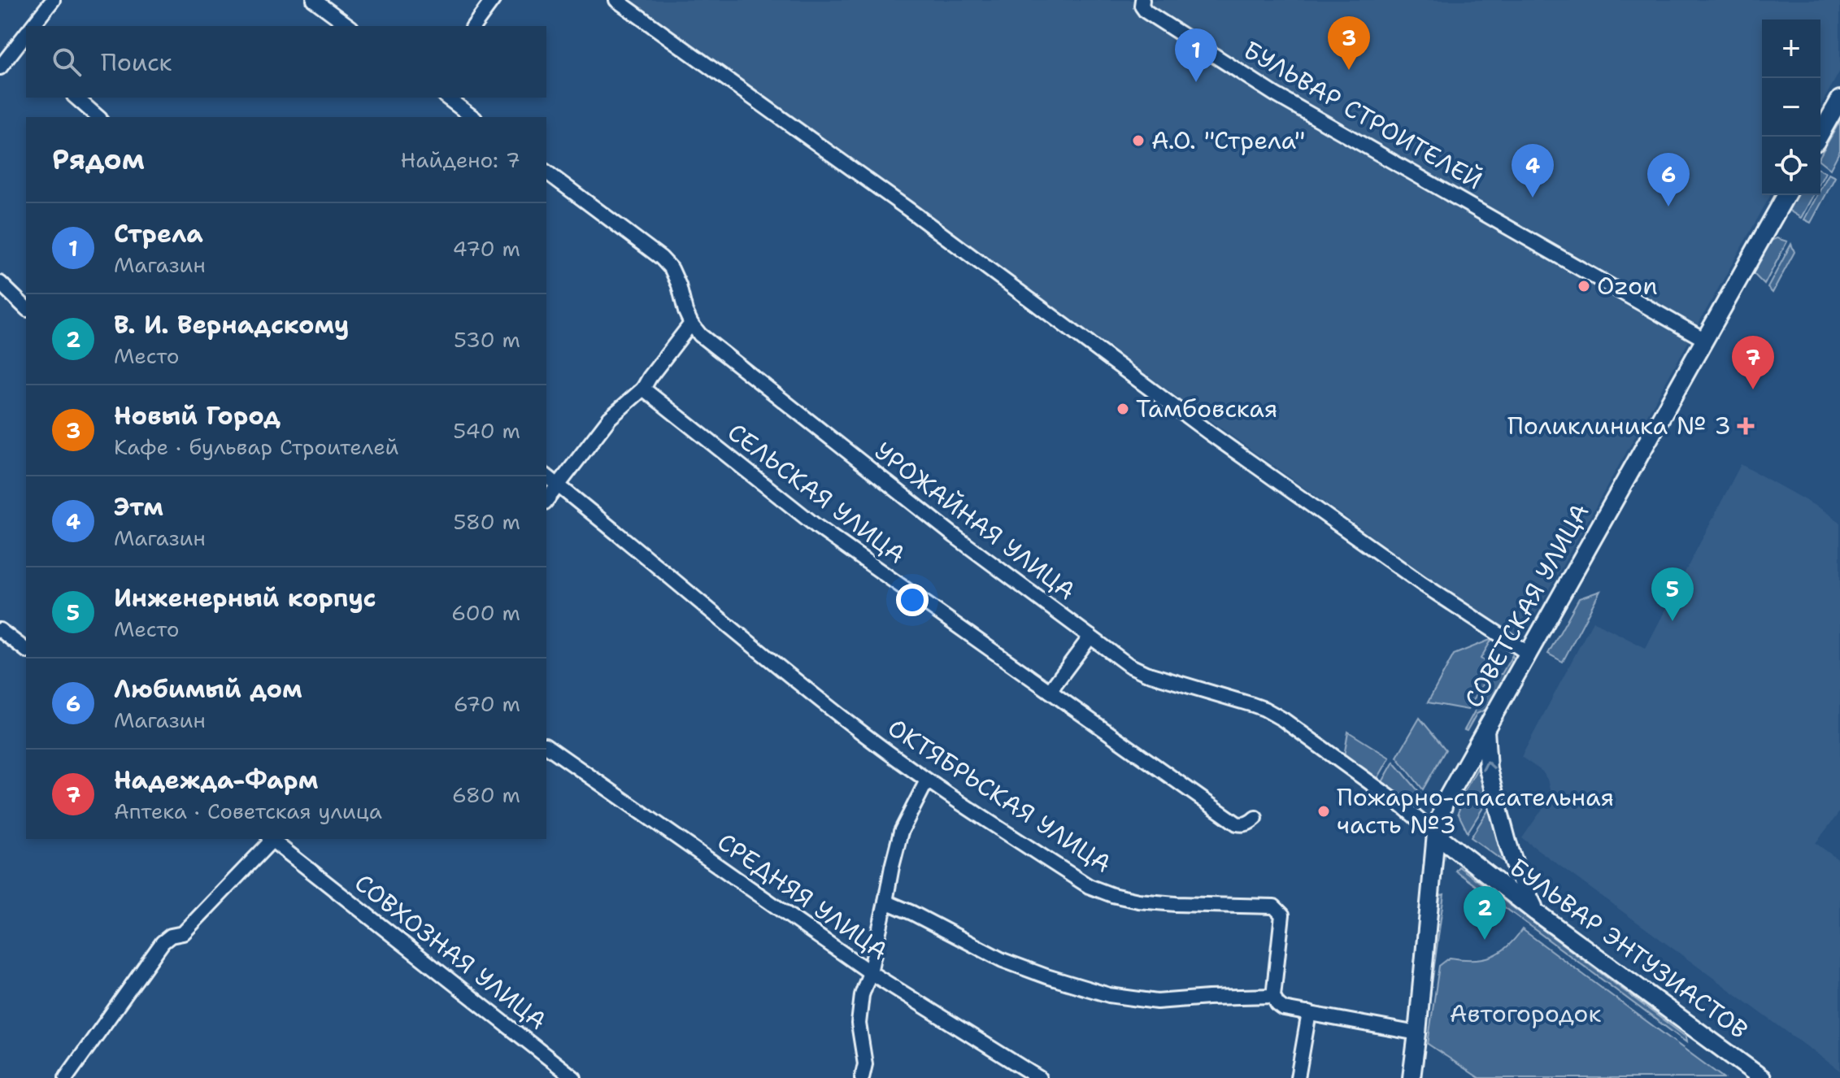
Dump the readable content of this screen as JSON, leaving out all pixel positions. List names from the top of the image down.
{
  "streets": {
    "main road": ["СОВЕТСКАЯ УЛИЦА", "БУЛЬВАР ЭНТУЗИАСТОВ"],
    "street": [
      "БУЛЬВАР СТРОИТЕЛЕЙ",
      "СЕЛЬСКАЯ УЛИЦА",
      "УРОЖАЙНАЯ УЛИЦА",
      "ОКТЯБРЬСКАЯ УЛИЦА",
      "СРЕДНЯЯ УЛИЦА",
      "СОВХОЗНАЯ УЛИЦА"
    ]
  },
  "crossings": [
    ["БУЛЬВАР СТРОИТЕЛЕЙ", "СОВЕТСКАЯ УЛИЦА"],
    ["УРОЖАЙНАЯ УЛИЦА", "СОВЕТСКАЯ УЛИЦА"],
    ["УРОЖАЙНАЯ УЛИЦА", "БУЛЬВАР ЭНТУЗИАСТОВ"],
    ["СОВЕТСКАЯ УЛИЦА", "БУЛЬВАР ЭНТУЗИАСТОВ"]
  ],
  "parks": ["Автогородок"],
  "places": {
    "other": [
      "А.О. \"Стрела\"",
      "Ozon",
      "Тамбовская",
      "Пожарно-спасательная часть №3"
    ],
    "health": ["Поликлиника № 3"]
  },
  "page": {
    "pins": [
      "3",
      "1",
      "4",
      "6",
      "7",
      "5",
      "2"
    ],
    "map_buttons": ["+", "−"],
    "search": "Поиск",
    "heading": ["Рядом", "Найдено: 7"],
    "list": [
      {
        "mark": "1",
        "name": "Стрела",
        "note": "Магазин",
        "value": "470 m"
      },
      {
        "mark": "2",
        "name": "В. И. Вернадскому",
        "note": "Место",
        "value": "530 m"
      },
      {
        "mark": "3",
        "name": "Новый Город",
        "note": "Кафе · бульвар Строителей",
        "value": "540 m"
      },
      {
        "mark": "4",
        "name": "Этм",
        "note": "Магазин",
        "value": "580 m"
      },
      {
        "mark": "5",
        "name": "Инженерный корпус",
        "note": "Место",
        "value": "600 m"
      },
      {
        "mark": "6",
        "name": "Любимый дом",
        "note": "Магазин",
        "value": "670 m"
      },
      {
        "mark": "7",
        "name": "Надежда-Фарм",
        "note": "Аптека · Советская улица",
        "value": "680 m"
      }
    ]
  }
}
